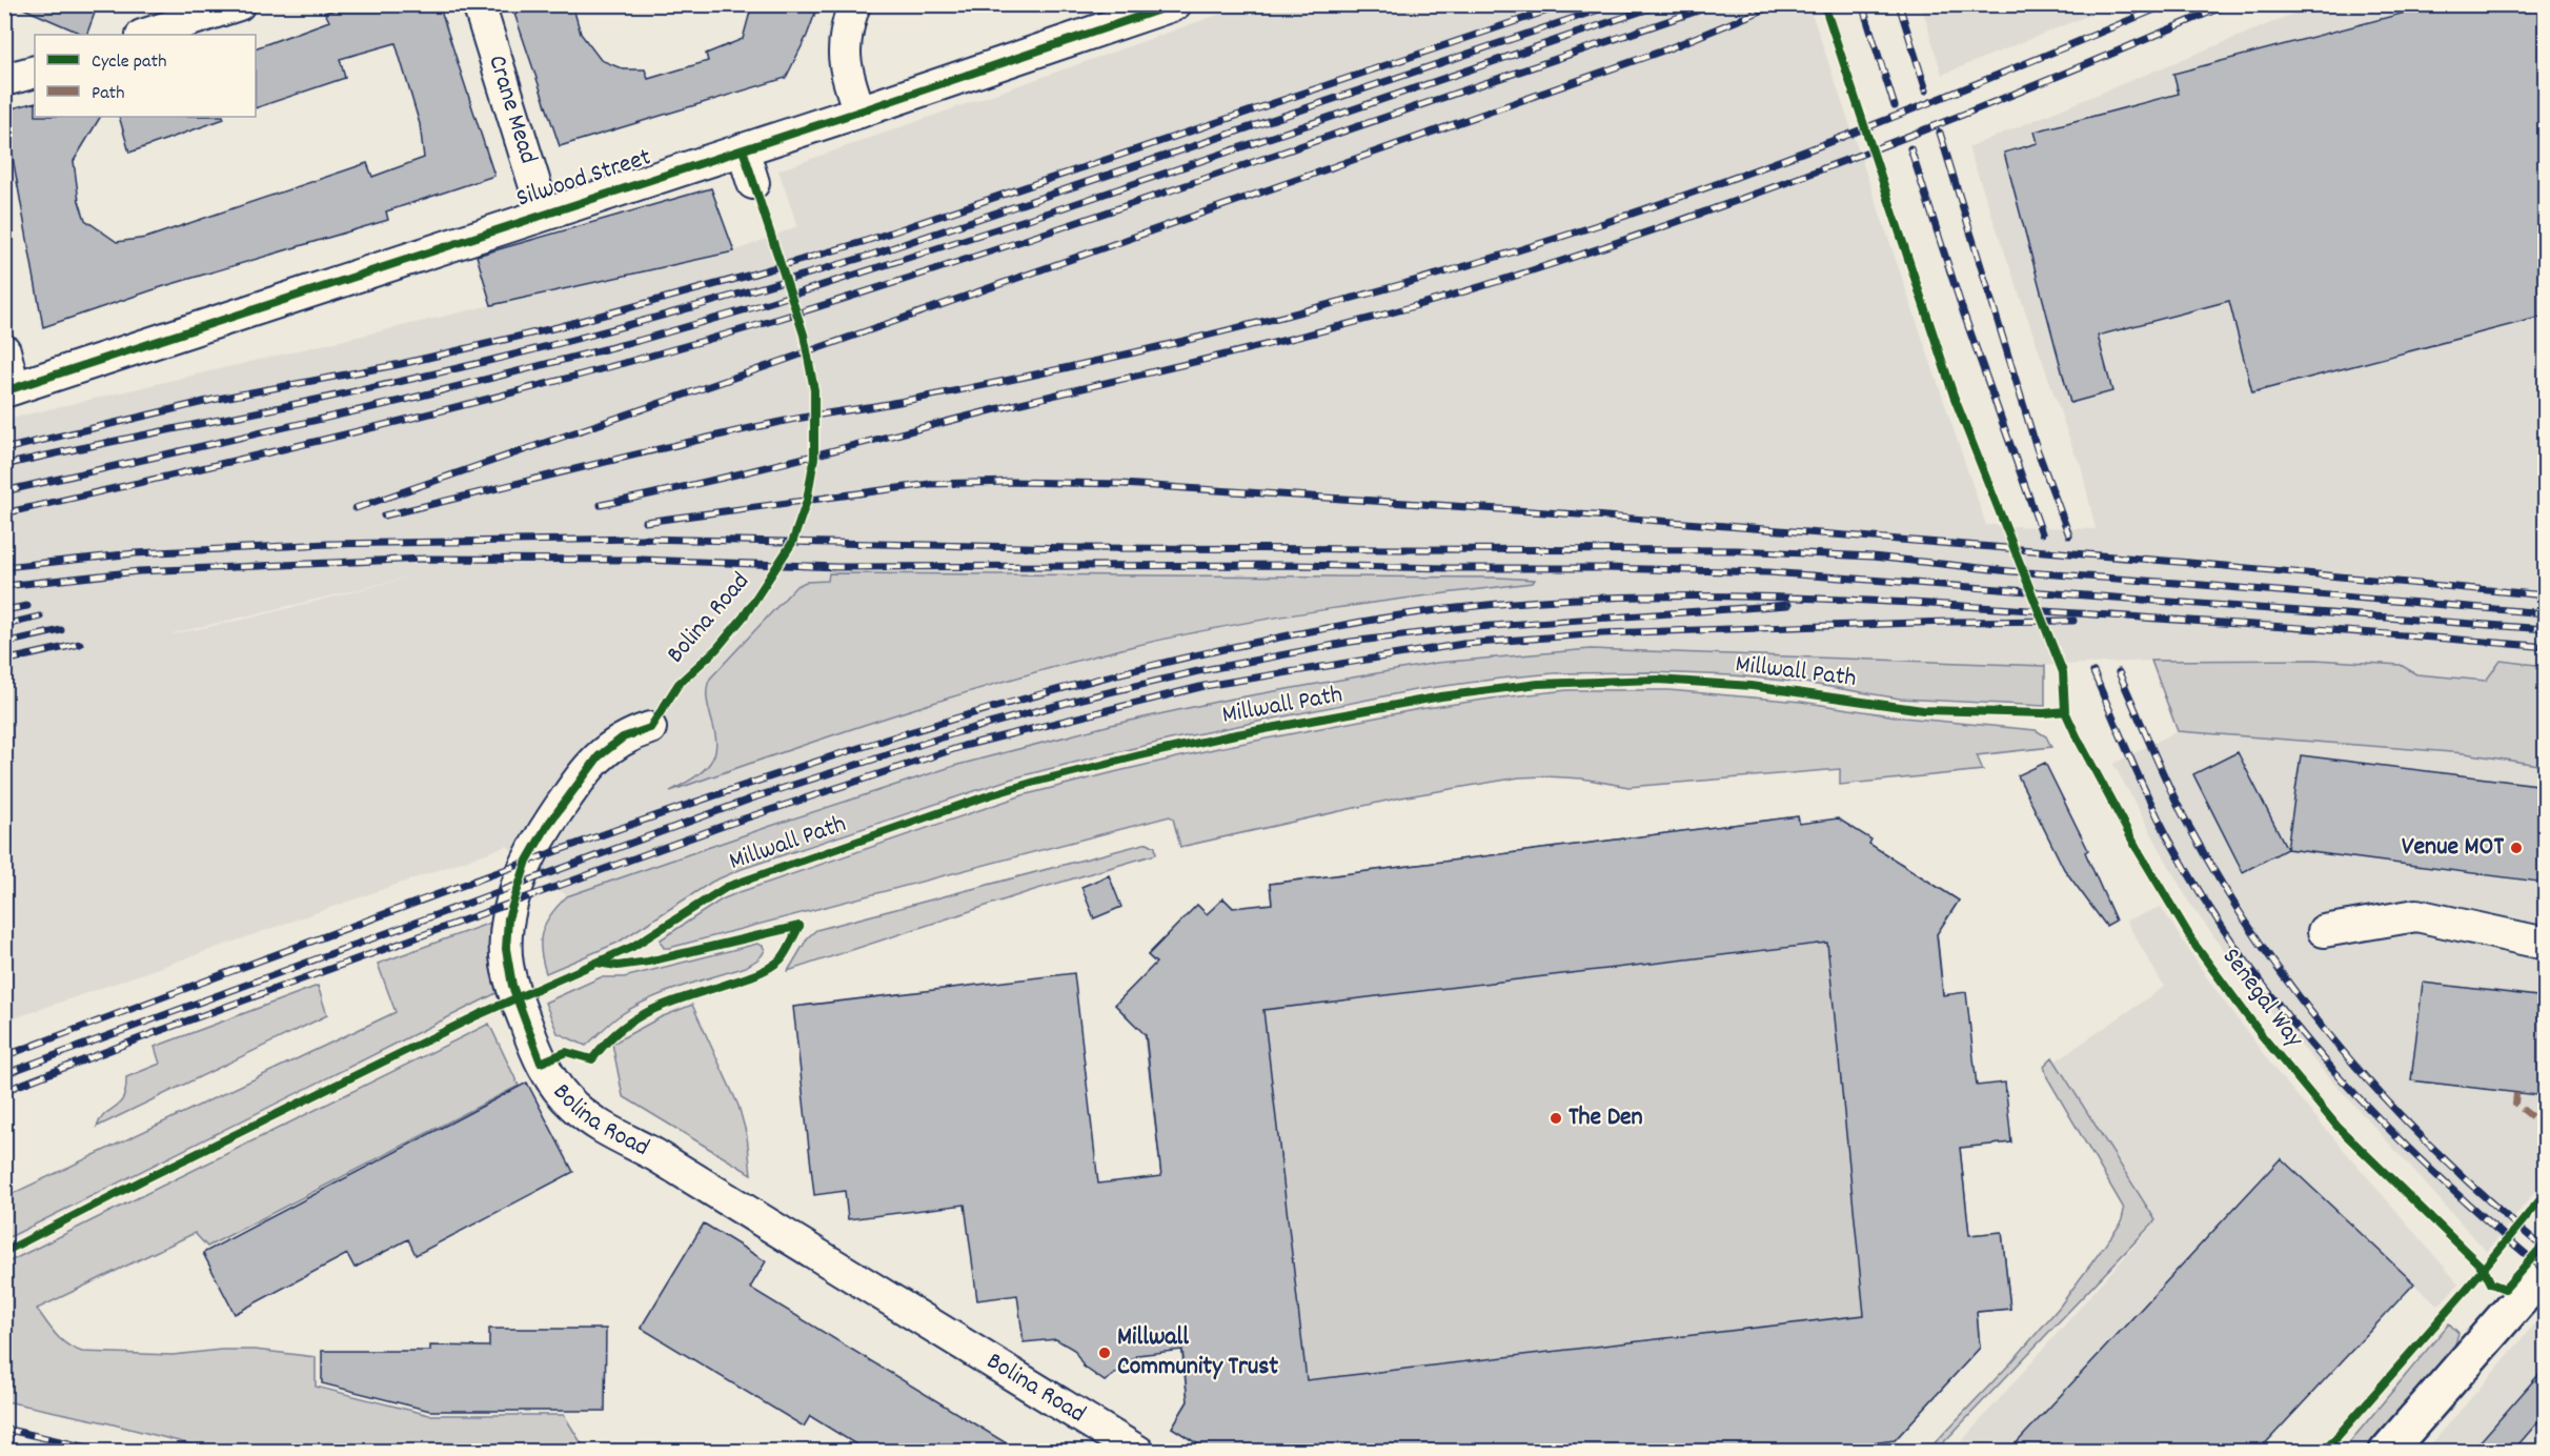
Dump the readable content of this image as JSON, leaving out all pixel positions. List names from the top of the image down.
{
  "streets": {
    "street": ["Crane Mead", "Silwood Street", "Bolina Road"],
    "cycle path": ["Millwall Path", "Senegal Way"]
  },
  "crossings": [
    ["Crane Mead", "Silwood Street"]
  ],
  "places": ["Venue MOT", "The Den", "Millwall Community Trust"],
  "legend": ["Cycle path", "Path"]
}
